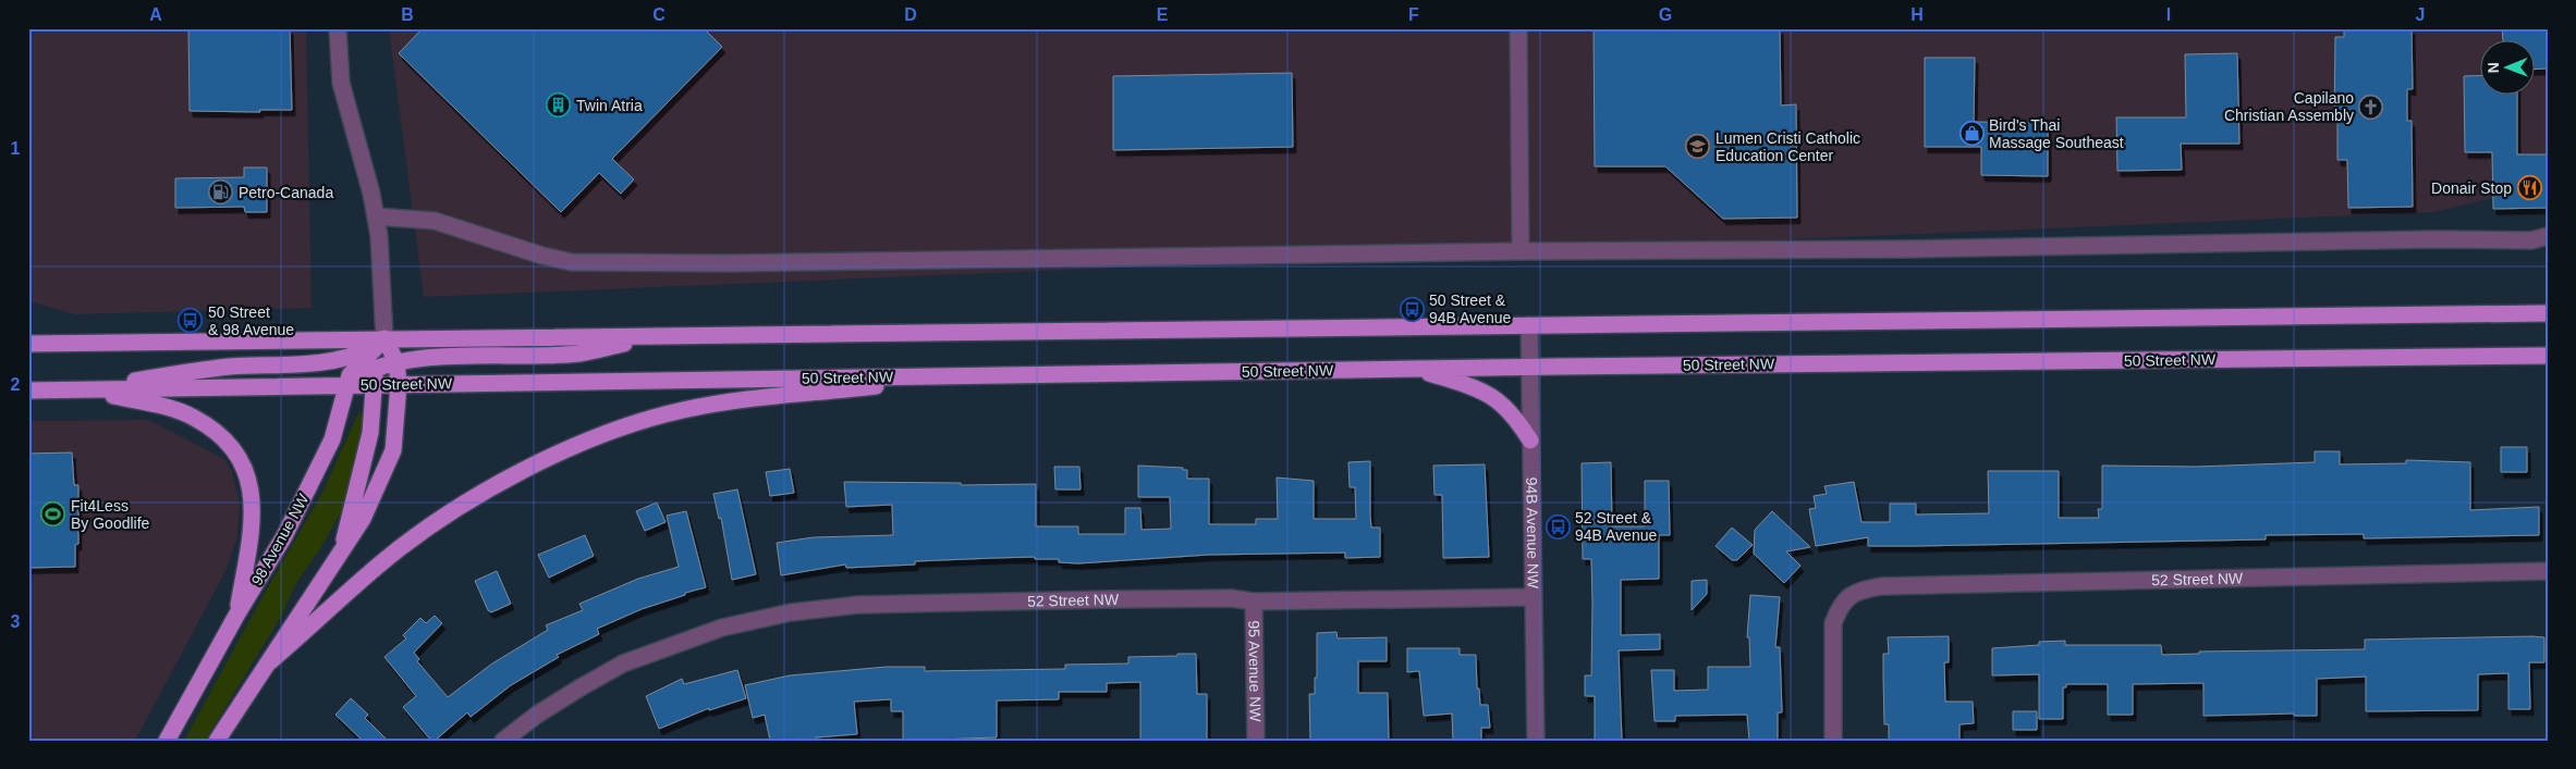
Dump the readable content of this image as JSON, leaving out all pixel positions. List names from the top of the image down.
{
  "streets": {
    "main road": ["50 Street NW", "98 Avenue NW"],
    "street": ["94B Avenue NW", "52 Street NW", "95 Avenue NW"]
  },
  "crossings": [
    ["50 Street NW", "94B Avenue NW"],
    ["50 Street NW", "98 Avenue NW"],
    ["94B Avenue NW", "52 Street NW"],
    ["52 Street NW", "95 Avenue NW"]
  ],
  "places": {
    "building": ["Twin Atria"],
    "church": ["Capilano Christian Assembly"],
    "shop": ["Bird's Thai Massage Southeast"],
    "school or university": ["Lumen Cristi Catholic Education Center"],
    "restaurant": ["Donair Stop"],
    "fuel station": ["Petro-Canada"],
    "bus stop": ["50 Street & 94B Avenue", "50 Street & 98 Avenue", "52 Street & 94B Avenue"],
    "sports": ["Fit4Less By Goodlife"]
  },
  "north": "left",
  "grid": {
    "columns": [
      "A",
      "B",
      "C",
      "D",
      "E",
      "F",
      "G",
      "H",
      "I",
      "J"
    ],
    "rows": ["1", "2", "3"]
  }
}
